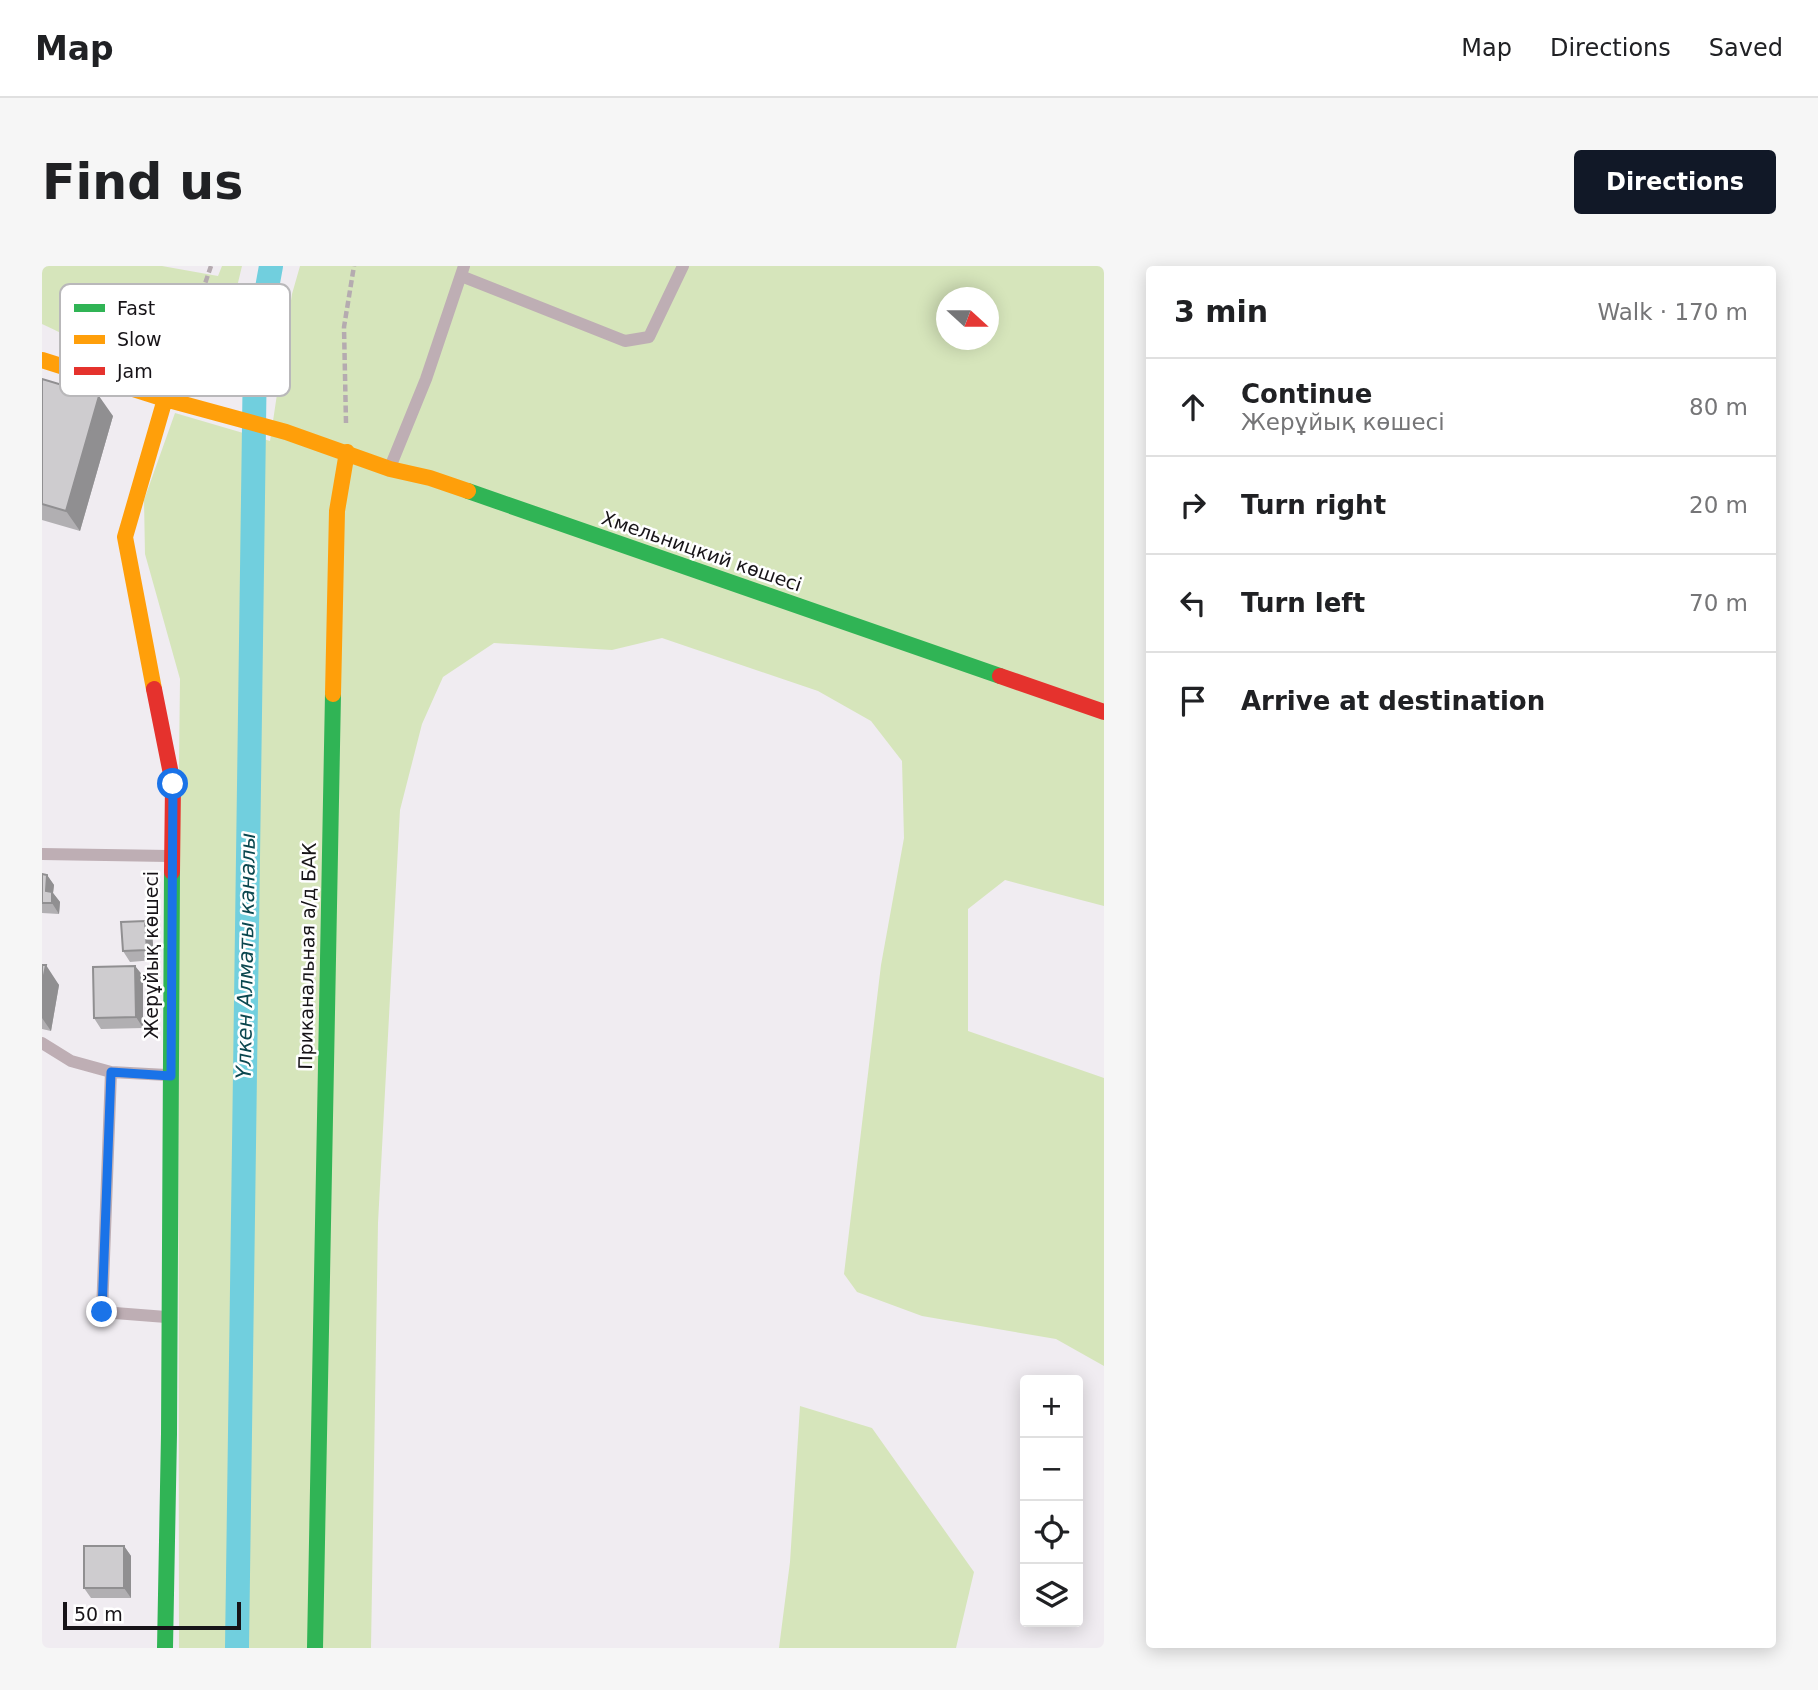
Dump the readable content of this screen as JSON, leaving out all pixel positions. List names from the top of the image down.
{
  "streets": {
    "street": ["Хмельницкий көшесі", "Жерұйық көшесі", "Приканальная а/д БАК"]
  },
  "crossings": [
    ["Хмельницкий көшесі", "Жерұйық көшесі"],
    ["Хмельницкий көшесі", "Приканальная а/д БАК"]
  ],
  "water": ["Үлкен Алматы каналы"],
  "legend": ["Fast", "Slow", "Jam"],
  "scale_bar": "50 m",
  "north": "right",
  "page": {
    "header": "Map",
    "nav": ["Map", "Directions", "Saved"],
    "buttons": "Directions",
    "title": "Find us",
    "heading": ["3 min", "Walk · 170 m"],
    "list": [
      ["Continue", "Жерұйық көшесі", "80 m"],
      ["Turn right", "20 m"],
      ["Turn left", "70 m"],
      "Arrive at destination"
    ],
    "map_buttons": ["+", "−"],
    "scale": "50 m"
  }
}
